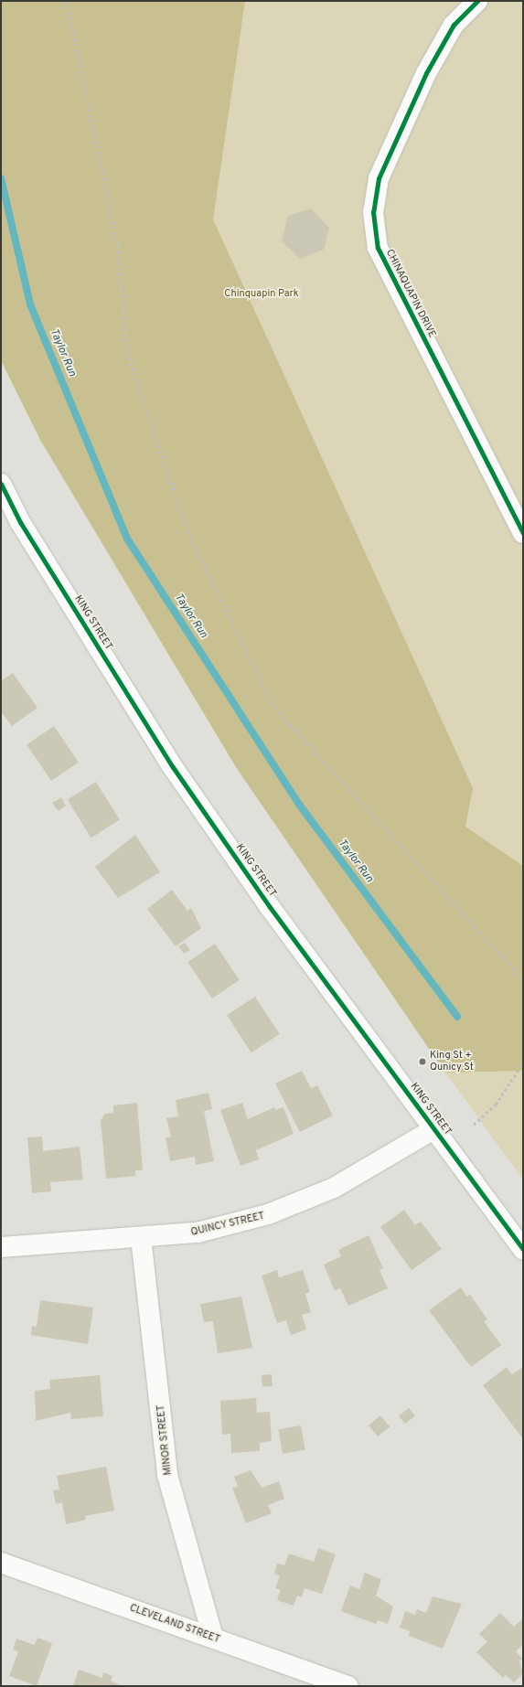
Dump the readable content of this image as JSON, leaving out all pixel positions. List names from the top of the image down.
{
  "streets": {
    "street": [
      "CHINAQUAPIN DRIVE",
      "KING STREET",
      "QUINCY STREET",
      "MINOR STREET",
      "CLEVELAND STREET"
    ]
  },
  "crossings": [
    ["KING STREET", "QUINCY STREET"],
    ["QUINCY STREET", "MINOR STREET"],
    ["MINOR STREET", "CLEVELAND STREET"]
  ],
  "water": ["Taylor Run"],
  "parks": ["Chinquapin Park"],
  "places": ["King St + Qunicy St"]
}
